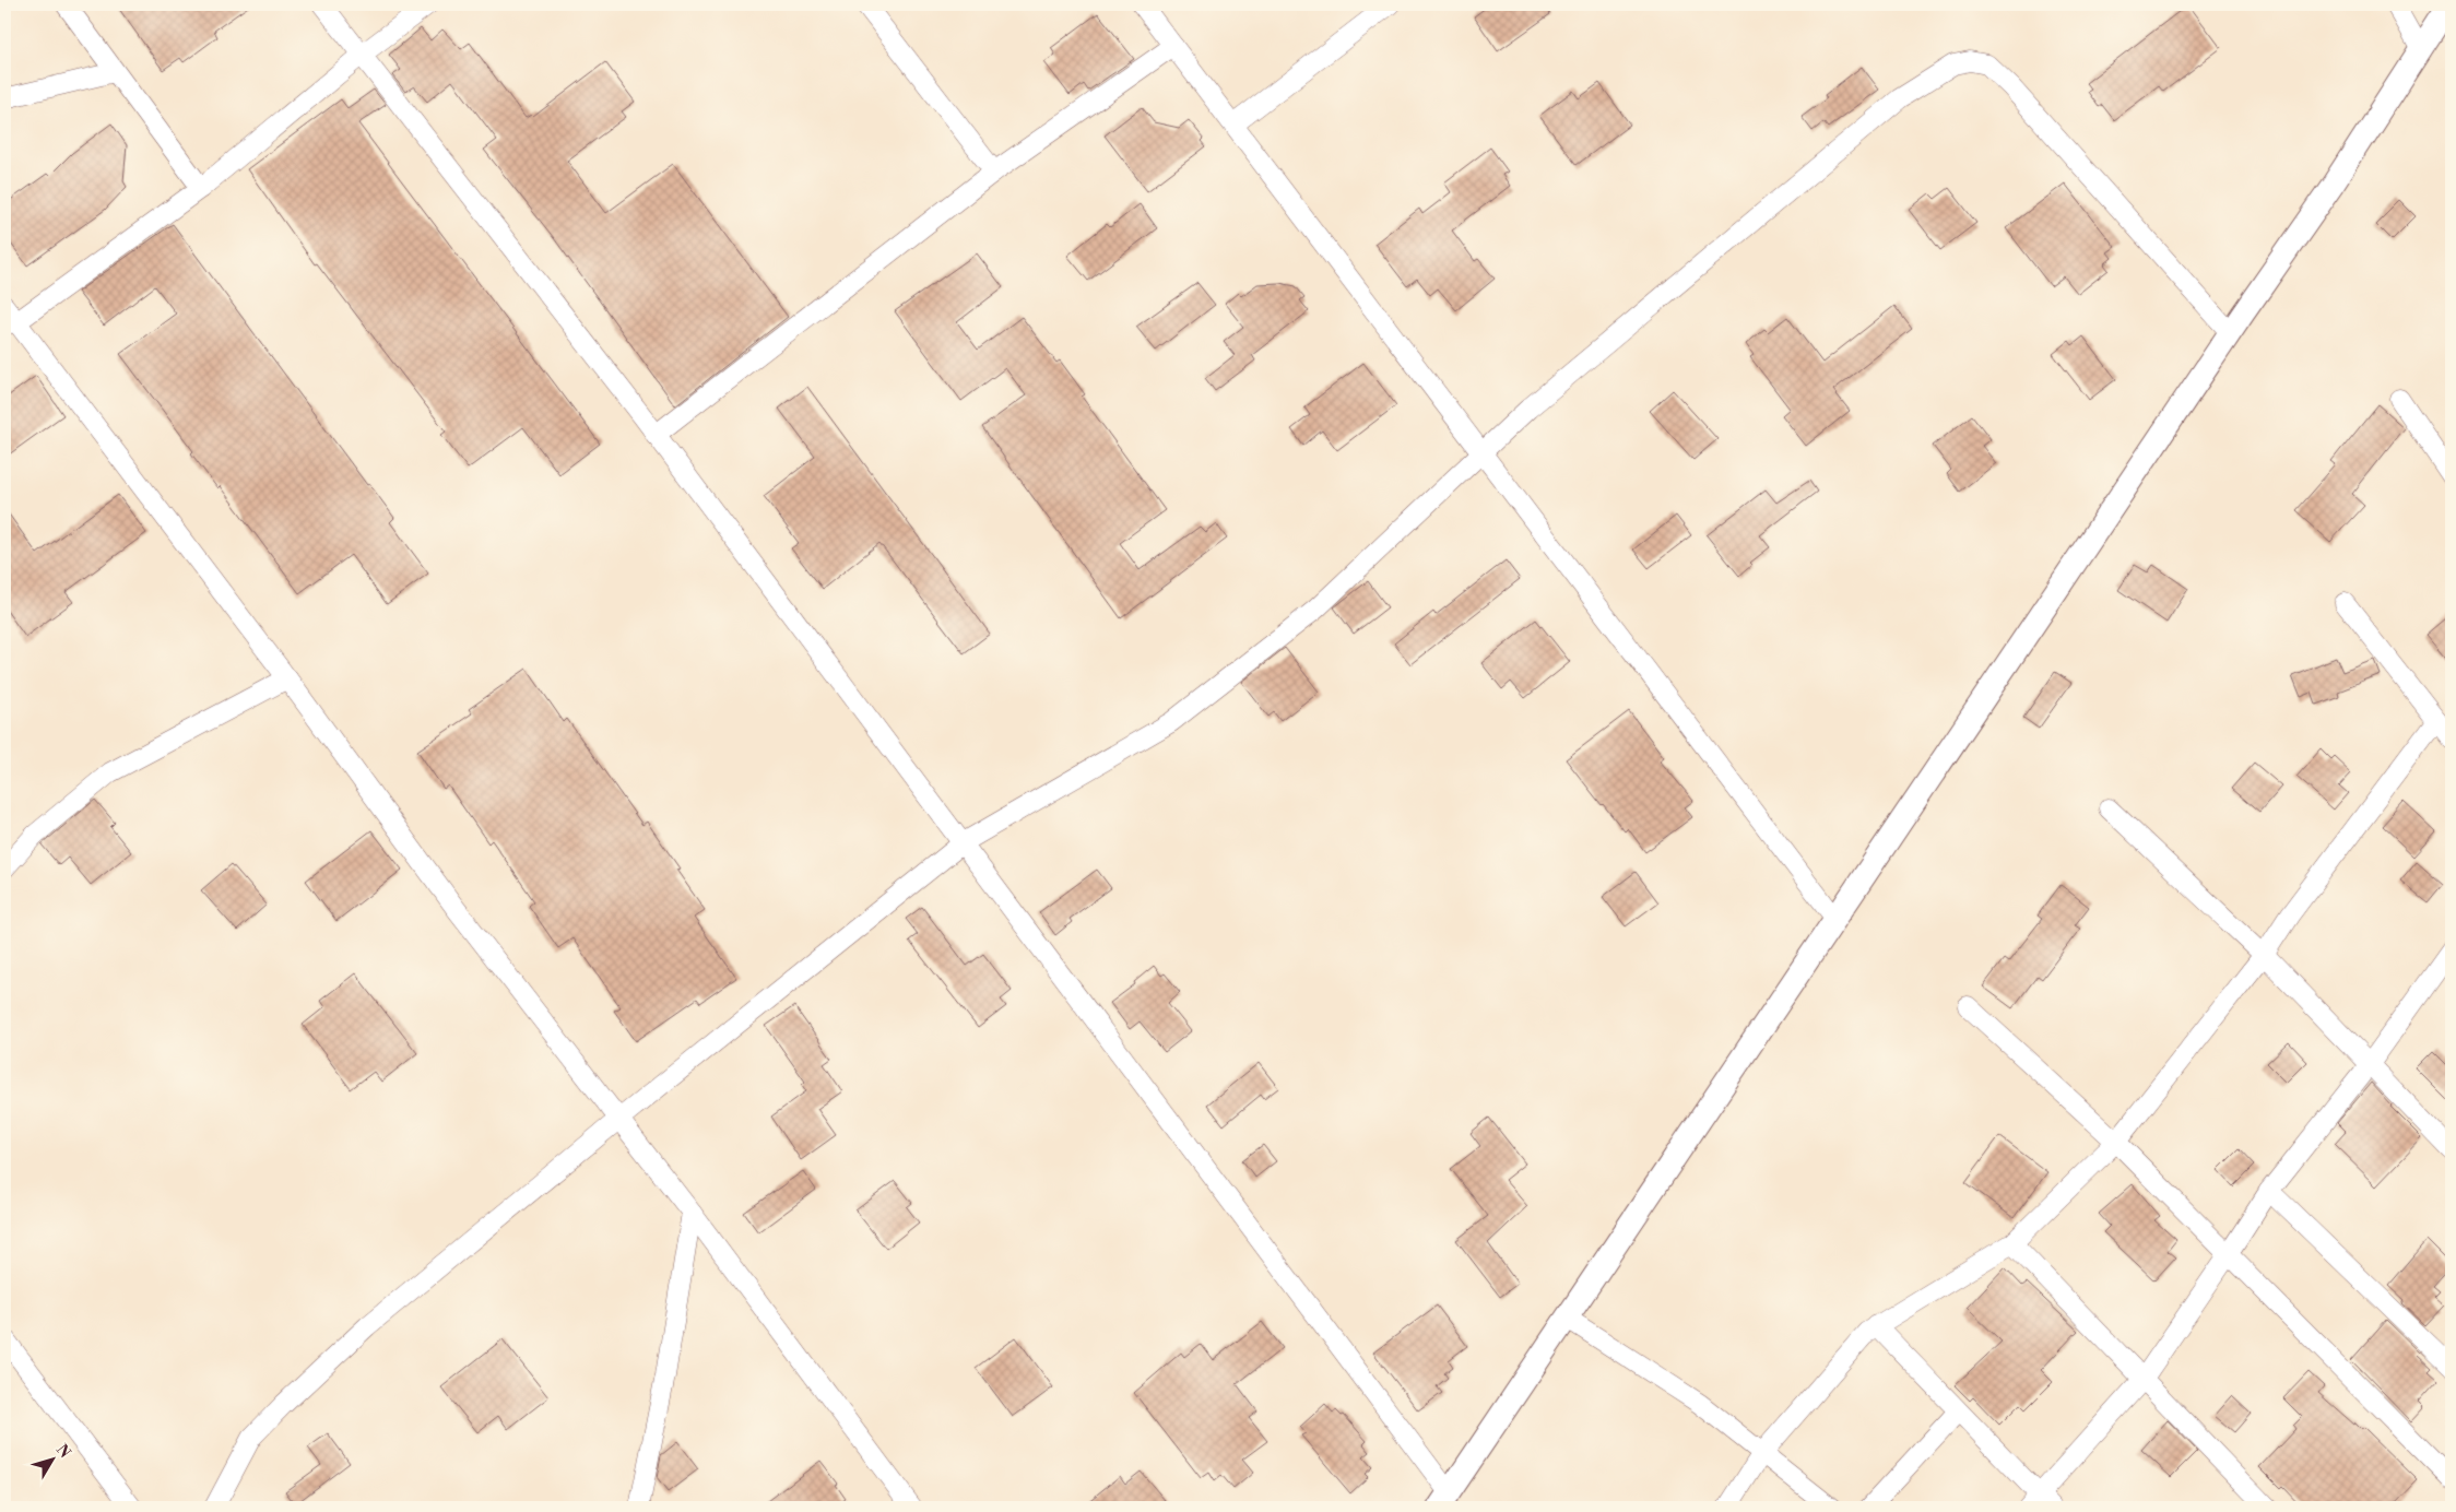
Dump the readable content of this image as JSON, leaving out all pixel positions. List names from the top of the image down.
{
  "north": "top right"
}
